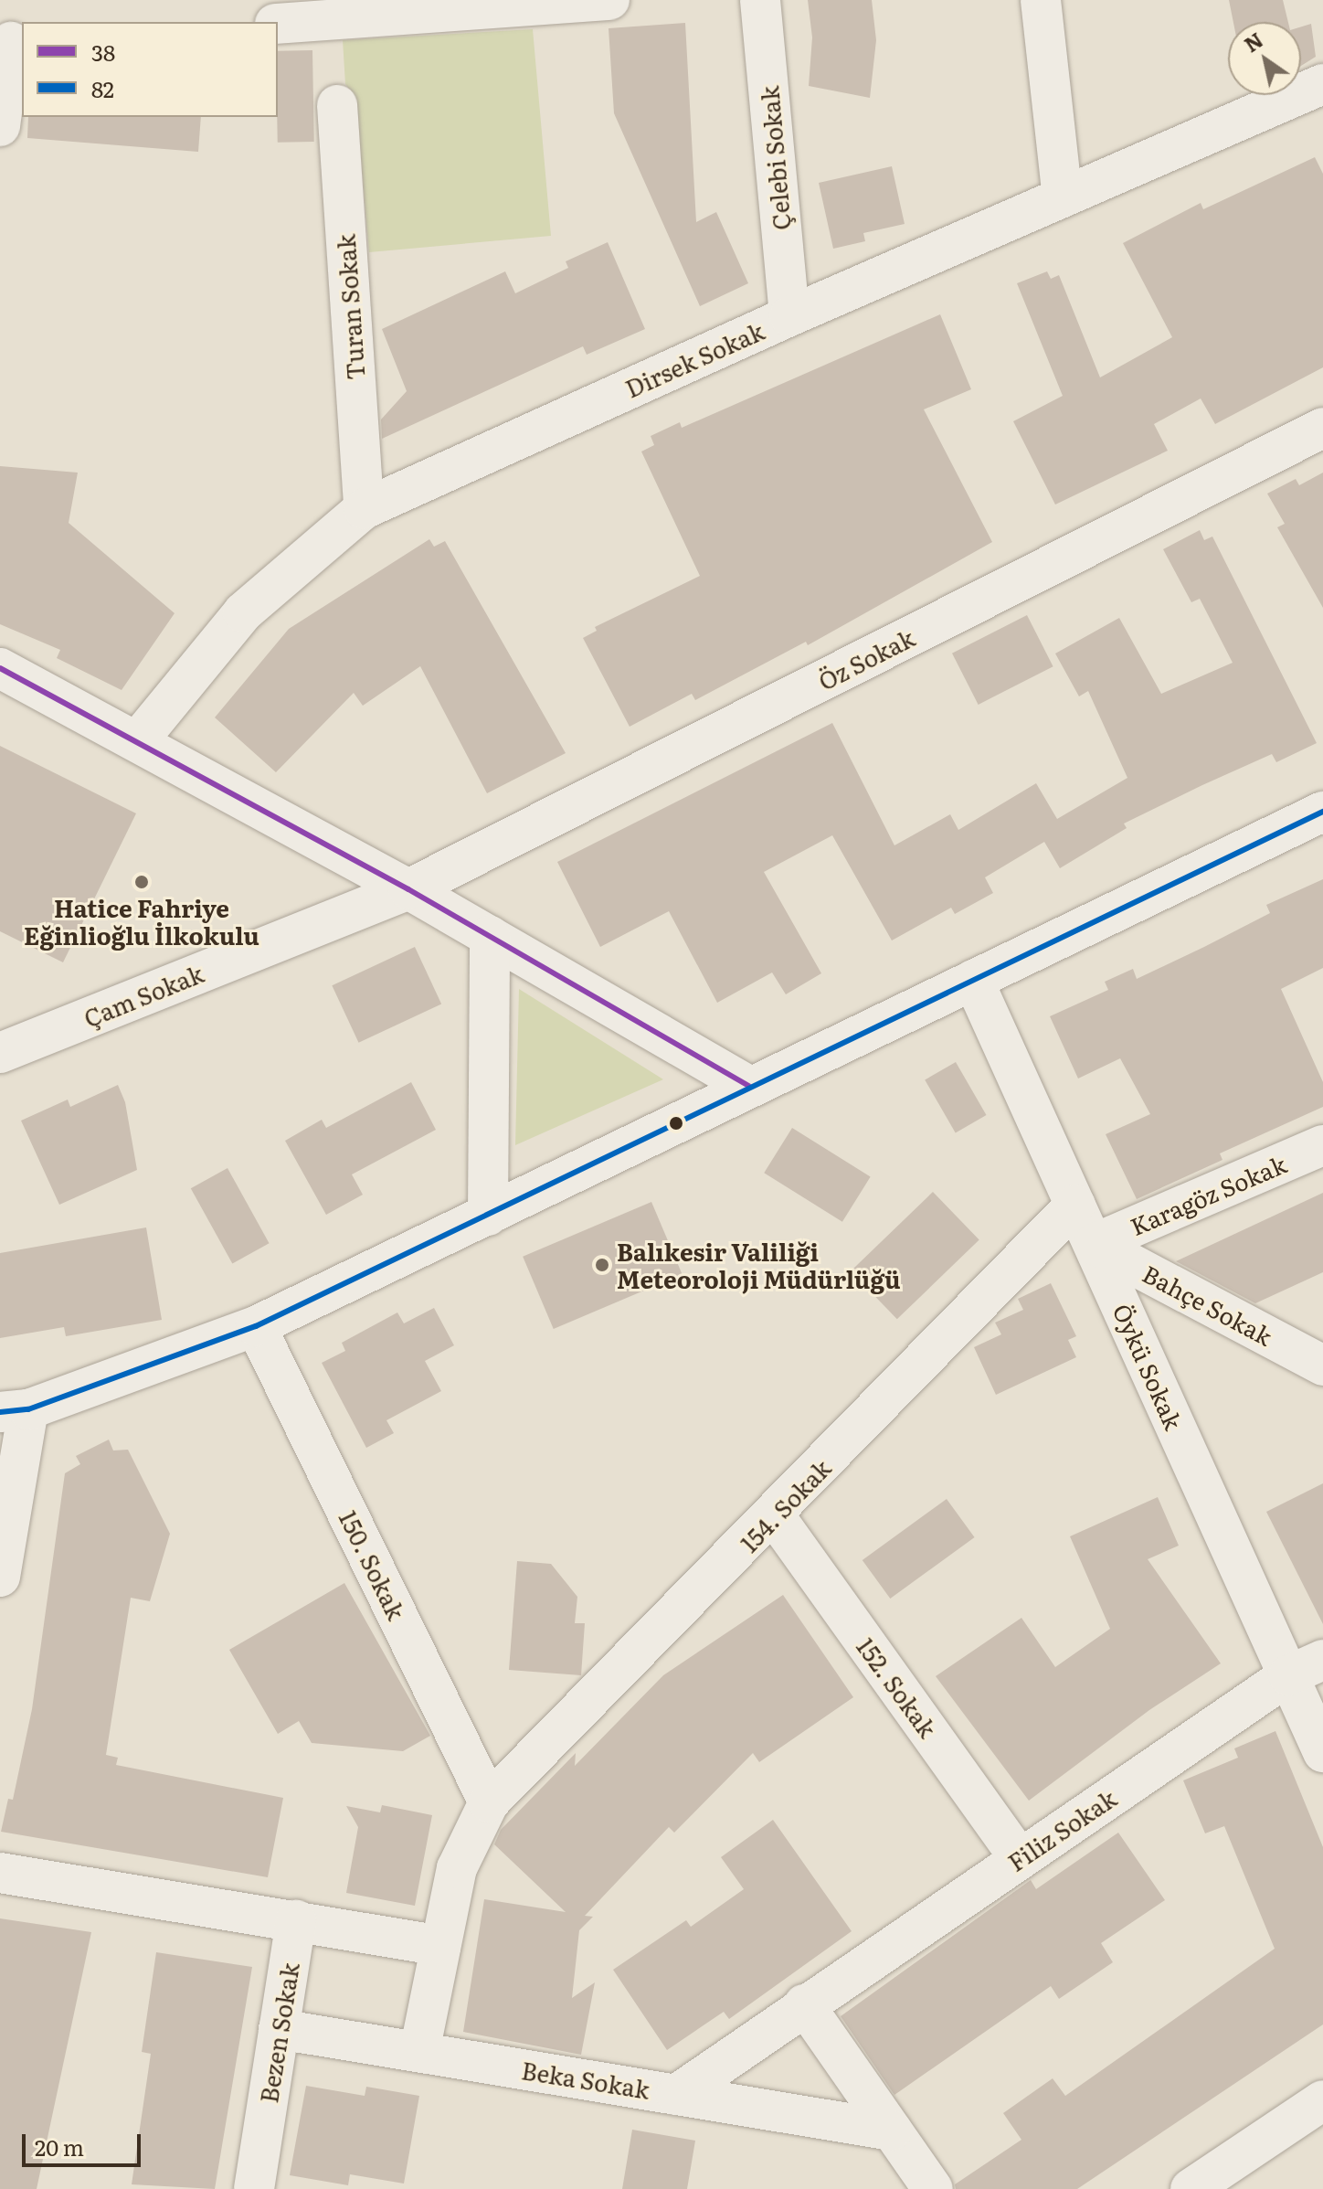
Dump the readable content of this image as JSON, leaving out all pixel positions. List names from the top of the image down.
{
  "streets": {
    "street": [
      "Çelebi Sokak",
      "Turan Sokak",
      "Dirsek Sokak",
      "Öz Sokak",
      "Çam Sokak",
      "Karagöz Sokak",
      "Bahçe Sokak",
      "Öykü Sokak",
      "154. Sokak",
      "150. Sokak",
      "152. Sokak",
      "Filiz Sokak",
      "Bezen Sokak",
      "Beka Sokak"
    ]
  },
  "crossings": [
    ["Çelebi Sokak", "Dirsek Sokak"],
    ["Turan Sokak", "Dirsek Sokak"],
    ["Öz Sokak", "Çam Sokak"],
    ["Karagöz Sokak", "Bahçe Sokak"],
    ["Karagöz Sokak", "Öykü Sokak"],
    ["Bahçe Sokak", "Öykü Sokak"],
    ["Öykü Sokak", "154. Sokak"],
    ["Öykü Sokak", "Filiz Sokak"],
    ["154. Sokak", "150. Sokak"],
    ["154. Sokak", "152. Sokak"],
    ["154. Sokak", "Beka Sokak"],
    ["152. Sokak", "Filiz Sokak"],
    ["Filiz Sokak", "Beka Sokak"],
    ["Bezen Sokak", "Beka Sokak"]
  ],
  "places": ["Hatice Fahriye Eğinlioğlu İlkokulu", "Balıkesir Valiliği Meteoroloji Müdürlüğü"],
  "lines": ["transit line 38", "transit line 82"],
  "legend": ["38", "82"],
  "scale_bar": "20 m",
  "north": "top left"
}
